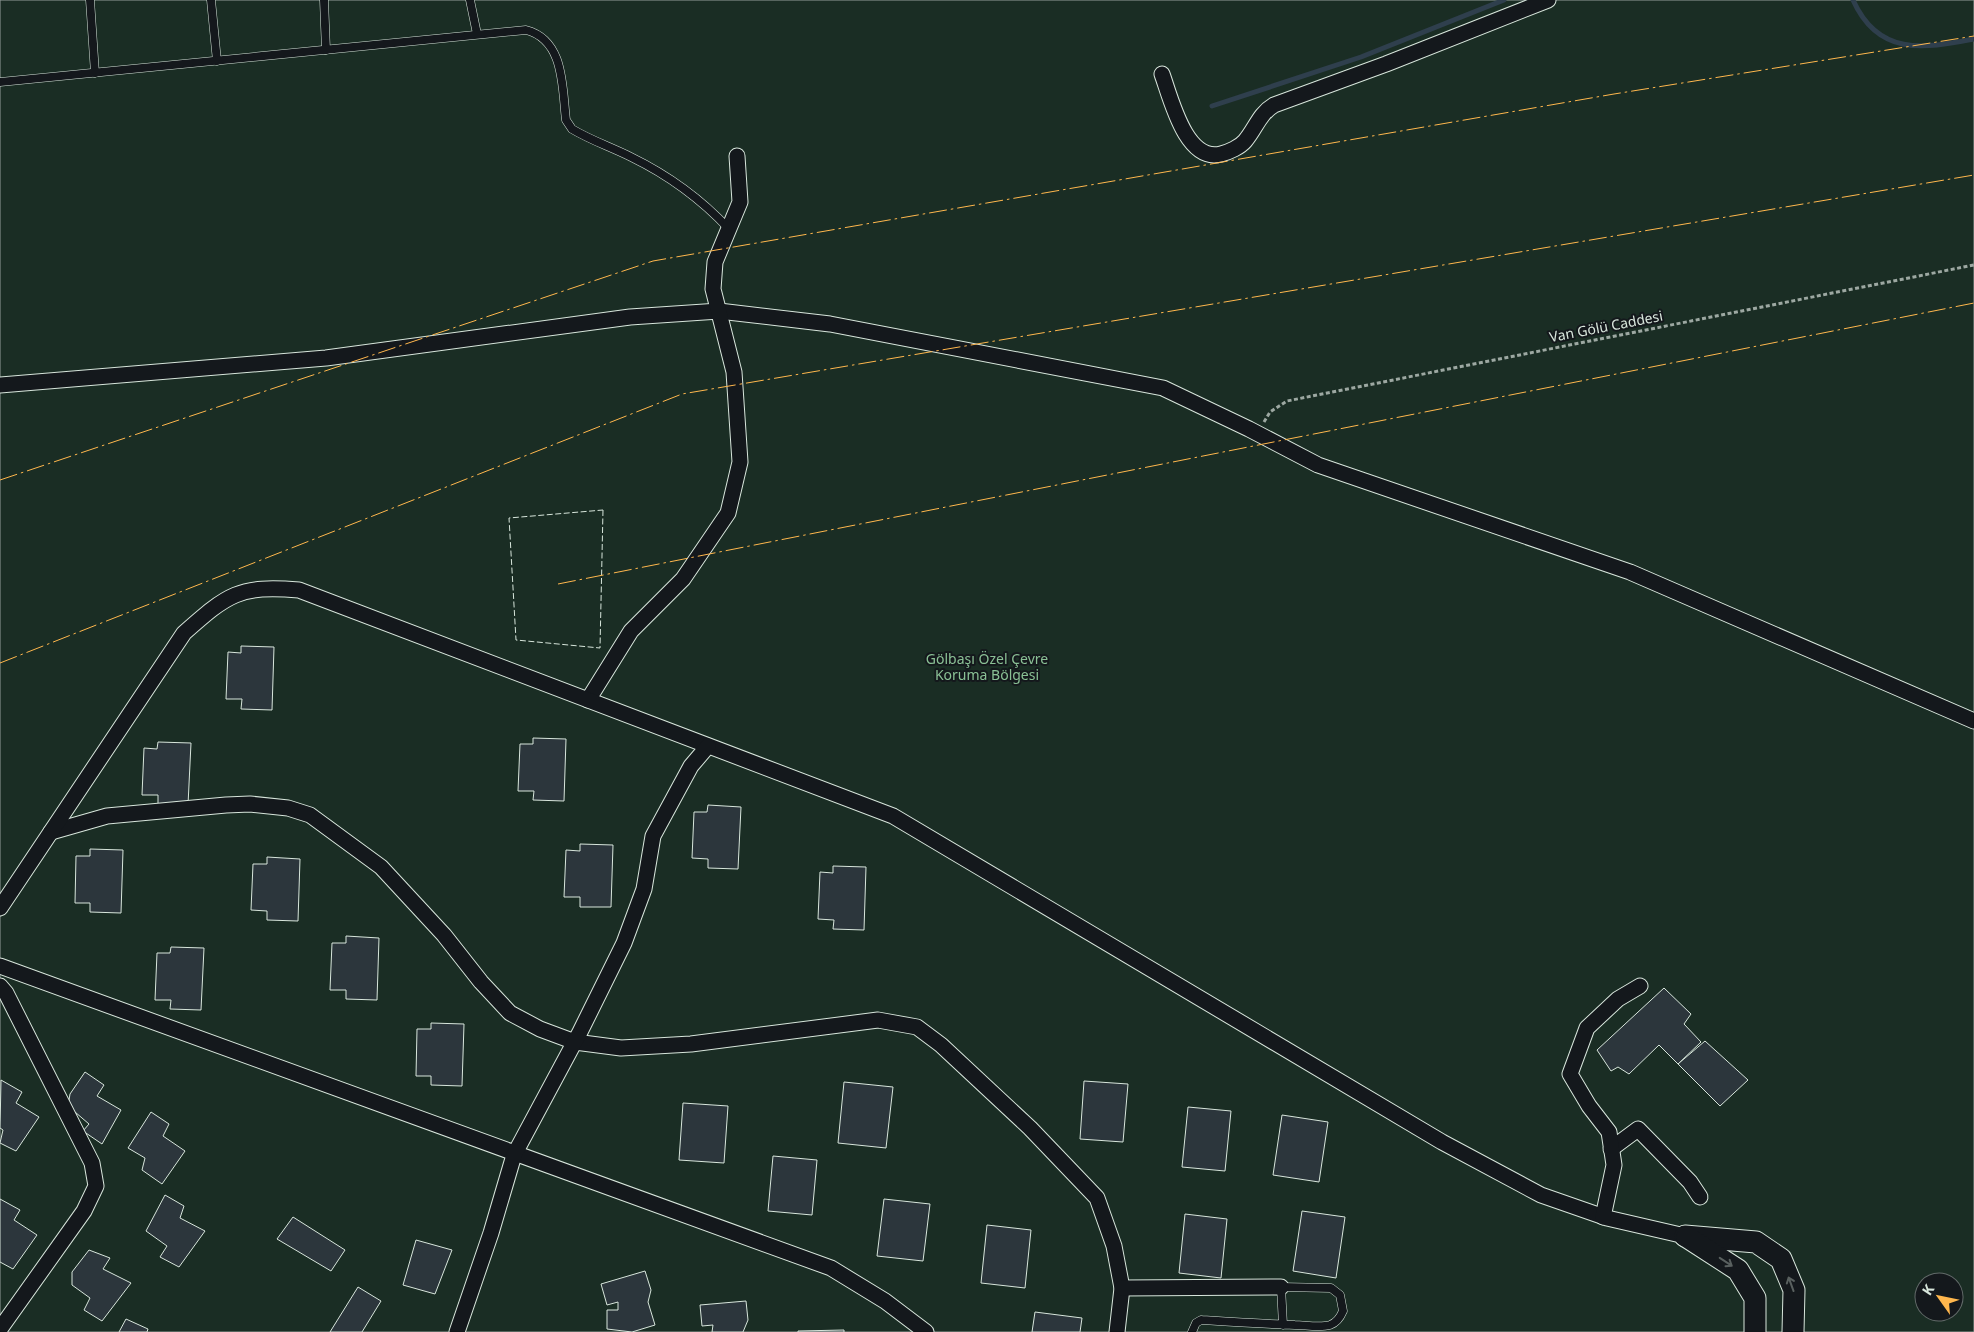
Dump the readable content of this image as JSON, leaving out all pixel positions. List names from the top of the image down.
{
  "streets": {
    "path": ["Van Gölü Caddesi"]
  },
  "parks": ["Gölbaşı Özel Çevre Koruma Bölgesi"],
  "north": "top left"
}
